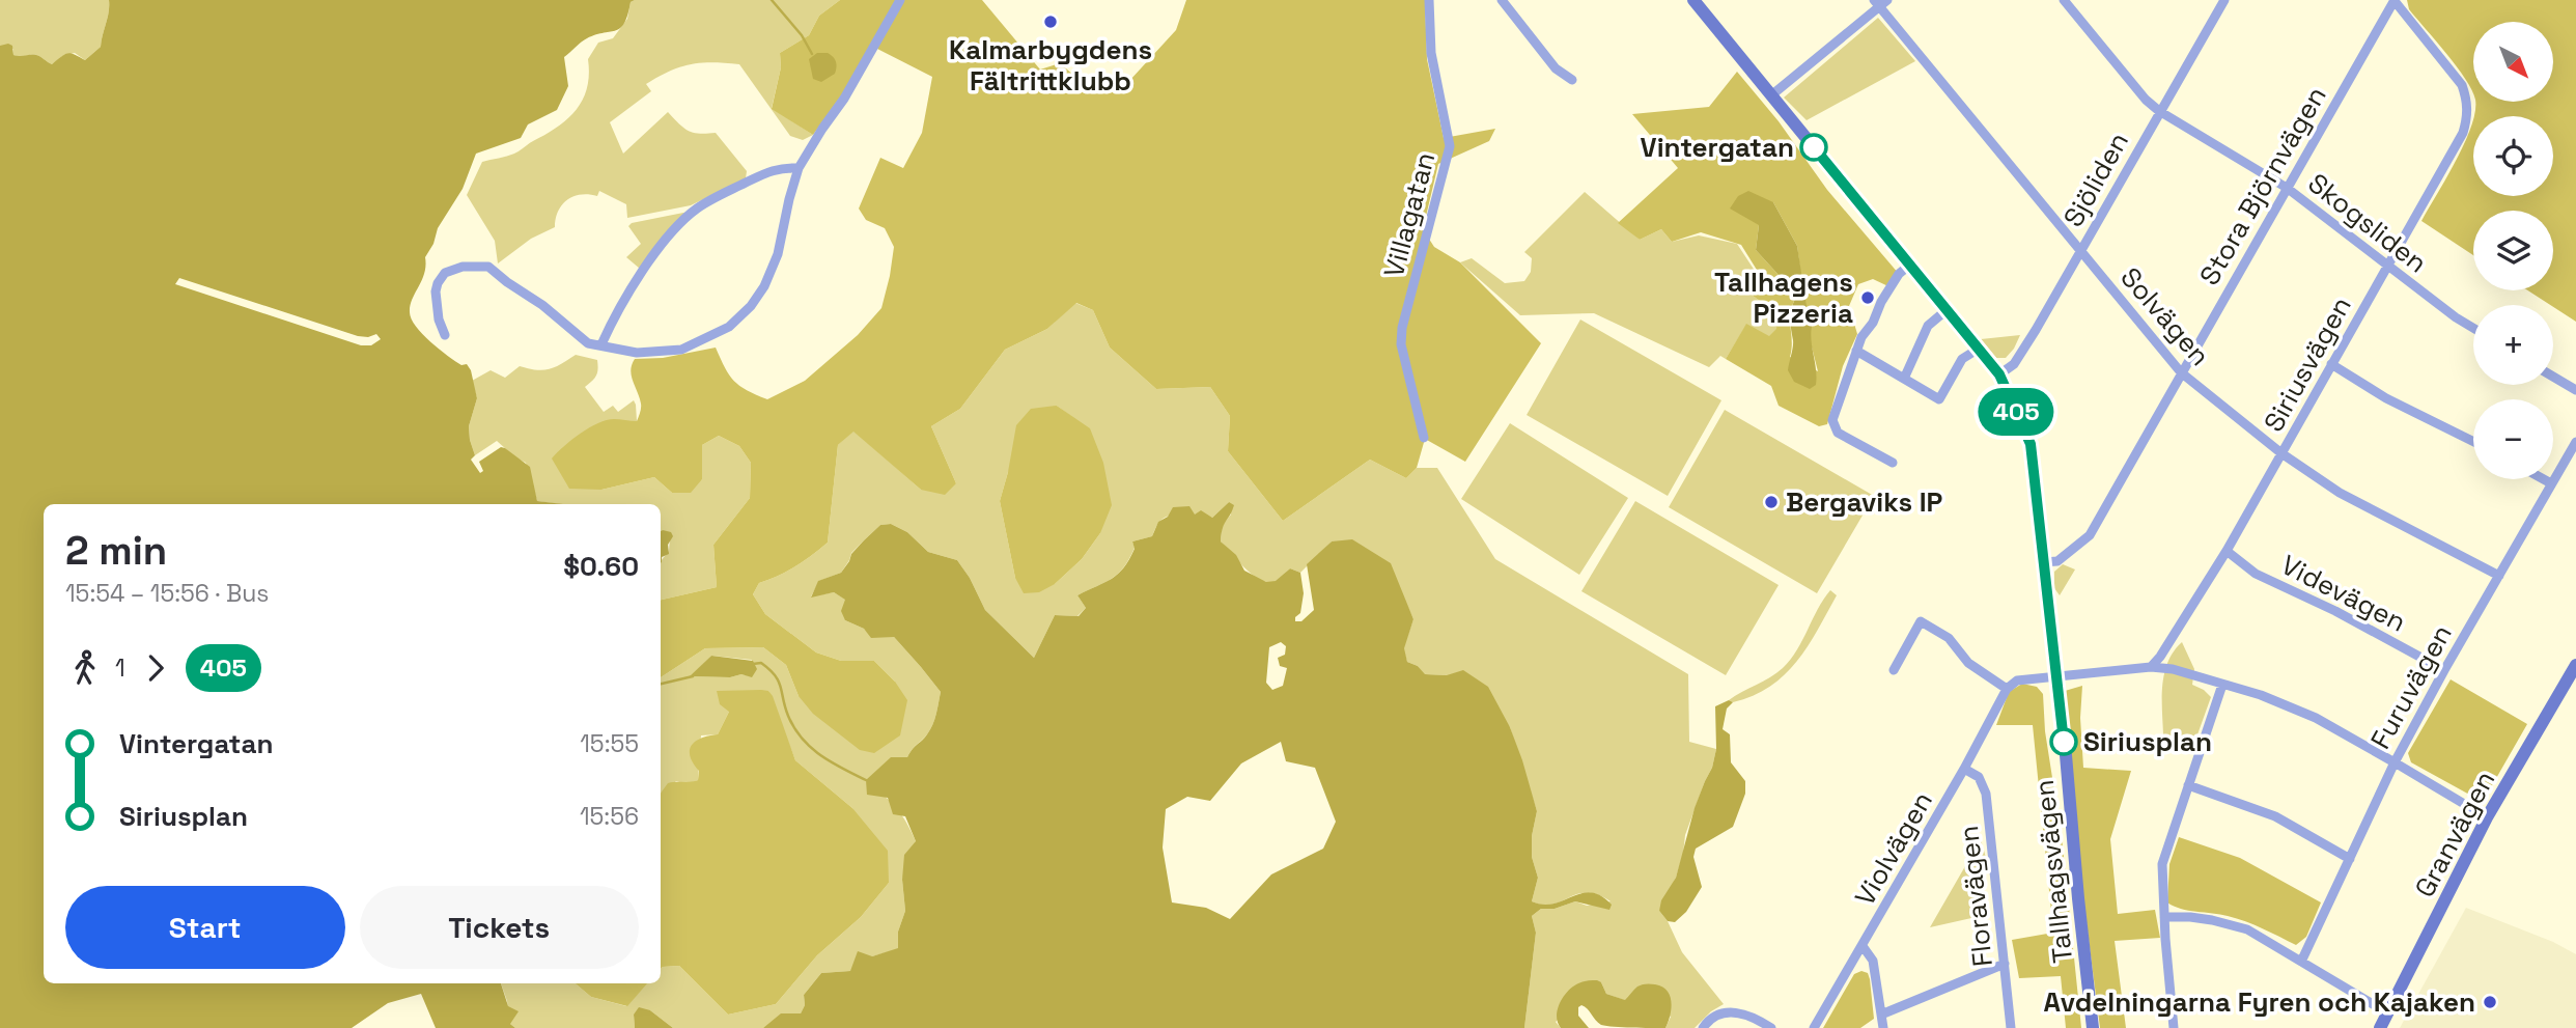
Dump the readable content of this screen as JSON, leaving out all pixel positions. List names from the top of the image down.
{
  "streets": {
    "main road": ["Granvägen", "Tallhagsvägen"],
    "street": [
      "Sjöliden",
      "Stora Björnvägen",
      "Villagatan",
      "Skogsliden",
      "Solvägen",
      "Siriusvägen",
      "Videvägen",
      "Furuvägen",
      "Violvägen",
      "Floravägen"
    ]
  },
  "crossings": [
    ["Sjöliden", "Skogsliden"],
    ["Sjöliden", "Solvägen"],
    ["Sjöliden", "Tallhagsvägen"],
    ["Stora Björnvägen", "Skogsliden"],
    ["Stora Björnvägen", "Solvägen"],
    ["Stora Björnvägen", "Siriusvägen"],
    ["Stora Björnvägen", "Tallhagsvägen"],
    ["Skogsliden", "Siriusvägen"],
    ["Solvägen", "Siriusvägen"],
    ["Solvägen", "Furuvägen"],
    ["Siriusvägen", "Videvägen"],
    ["Videvägen", "Furuvägen"],
    ["Violvägen", "Floravägen"]
  ],
  "places": [
    "Kalmarbygdens Fältrittklubb",
    "Vintergatan",
    "Tallhagens Pizzeria",
    "Bergaviks IP",
    "Siriusplan",
    "Avdelningarna Fyren och Kajaken"
  ],
  "lines": ["bus line 405"],
  "north": "bottom right",
  "page": {
    "on_map": "405",
    "map_buttons": ["+", "−"],
    "heading": ["2 min", "15:54 – 15:56 · Bus", "$0.60"],
    "legs": ["1", "405"],
    "list": [
      {
        "name": "Vintergatan",
        "value": "15:55"
      },
      {
        "name": "Siriusplan",
        "value": "15:56"
      }
    ],
    "buttons": ["Start", "Tickets"]
  }
}
